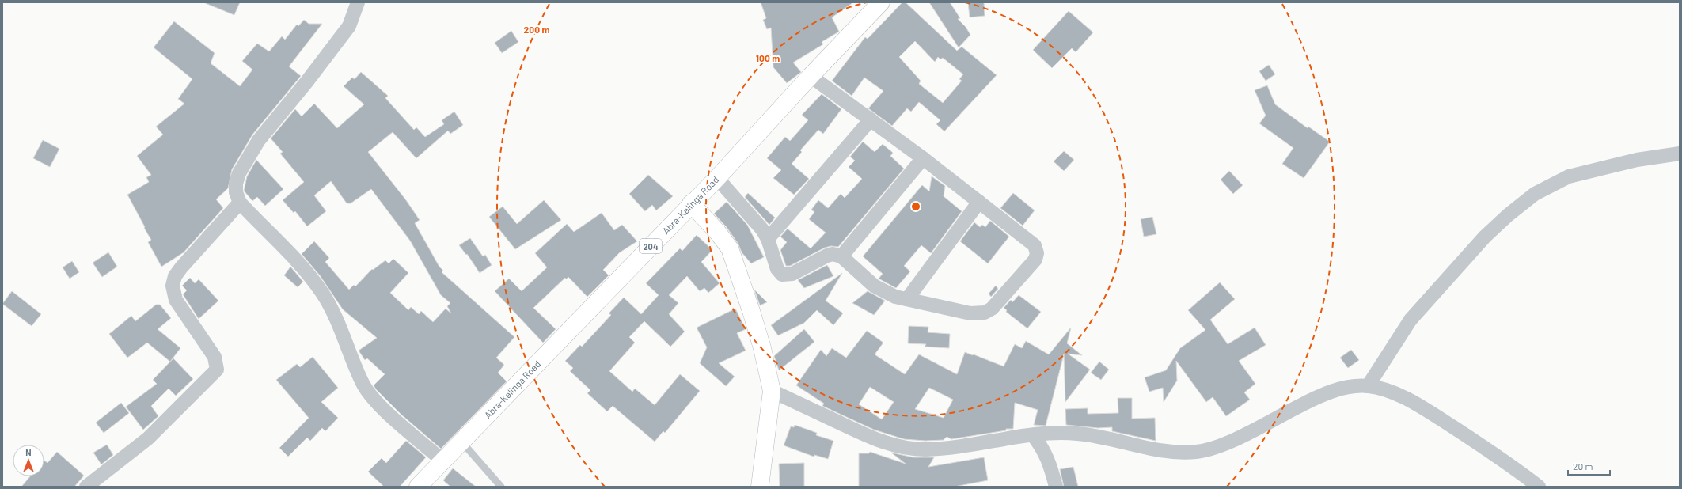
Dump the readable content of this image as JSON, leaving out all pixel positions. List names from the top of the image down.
{
  "streets": {
    "main road": ["Abra-Kalinga Road", "204"]
  },
  "scale_bar": "20 m",
  "north": "top",
  "rings": ["200 m", "100 m"]
}
